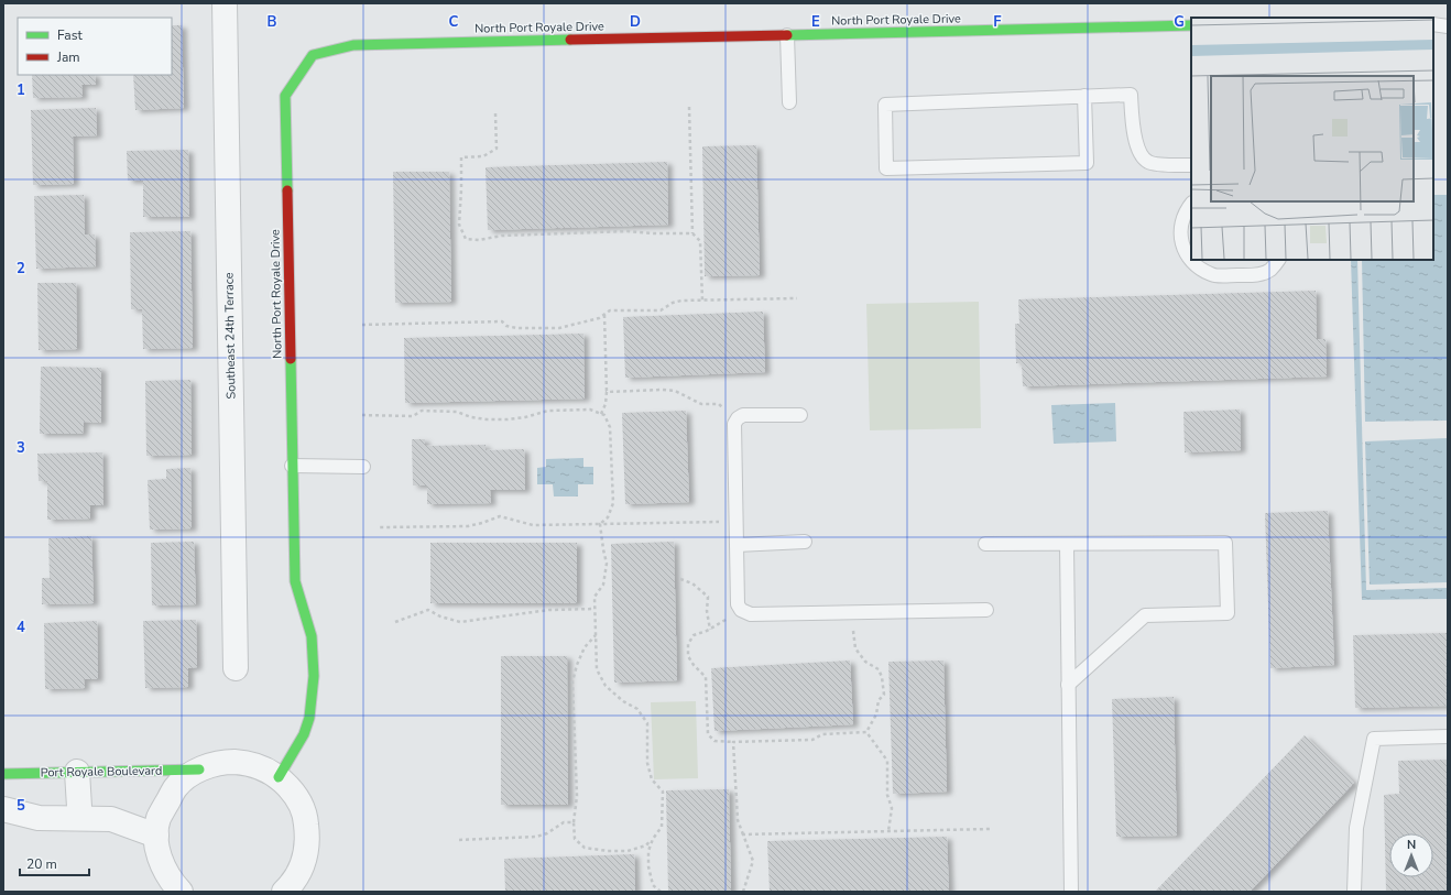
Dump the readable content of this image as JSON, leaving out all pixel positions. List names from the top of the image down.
{
  "streets": {
    "street": ["North Port Royale Drive", "Southeast 24th Terrace", "Port Royale Boulevard"]
  },
  "legend": ["Fast", "Jam"],
  "scale_bar": "20 m",
  "north": "top",
  "grid": {
    "columns": [
      "B",
      "C",
      "D",
      "E",
      "F",
      "G"
    ],
    "rows": [
      "1",
      "2",
      "3",
      "4",
      "5"
    ]
  }
}
